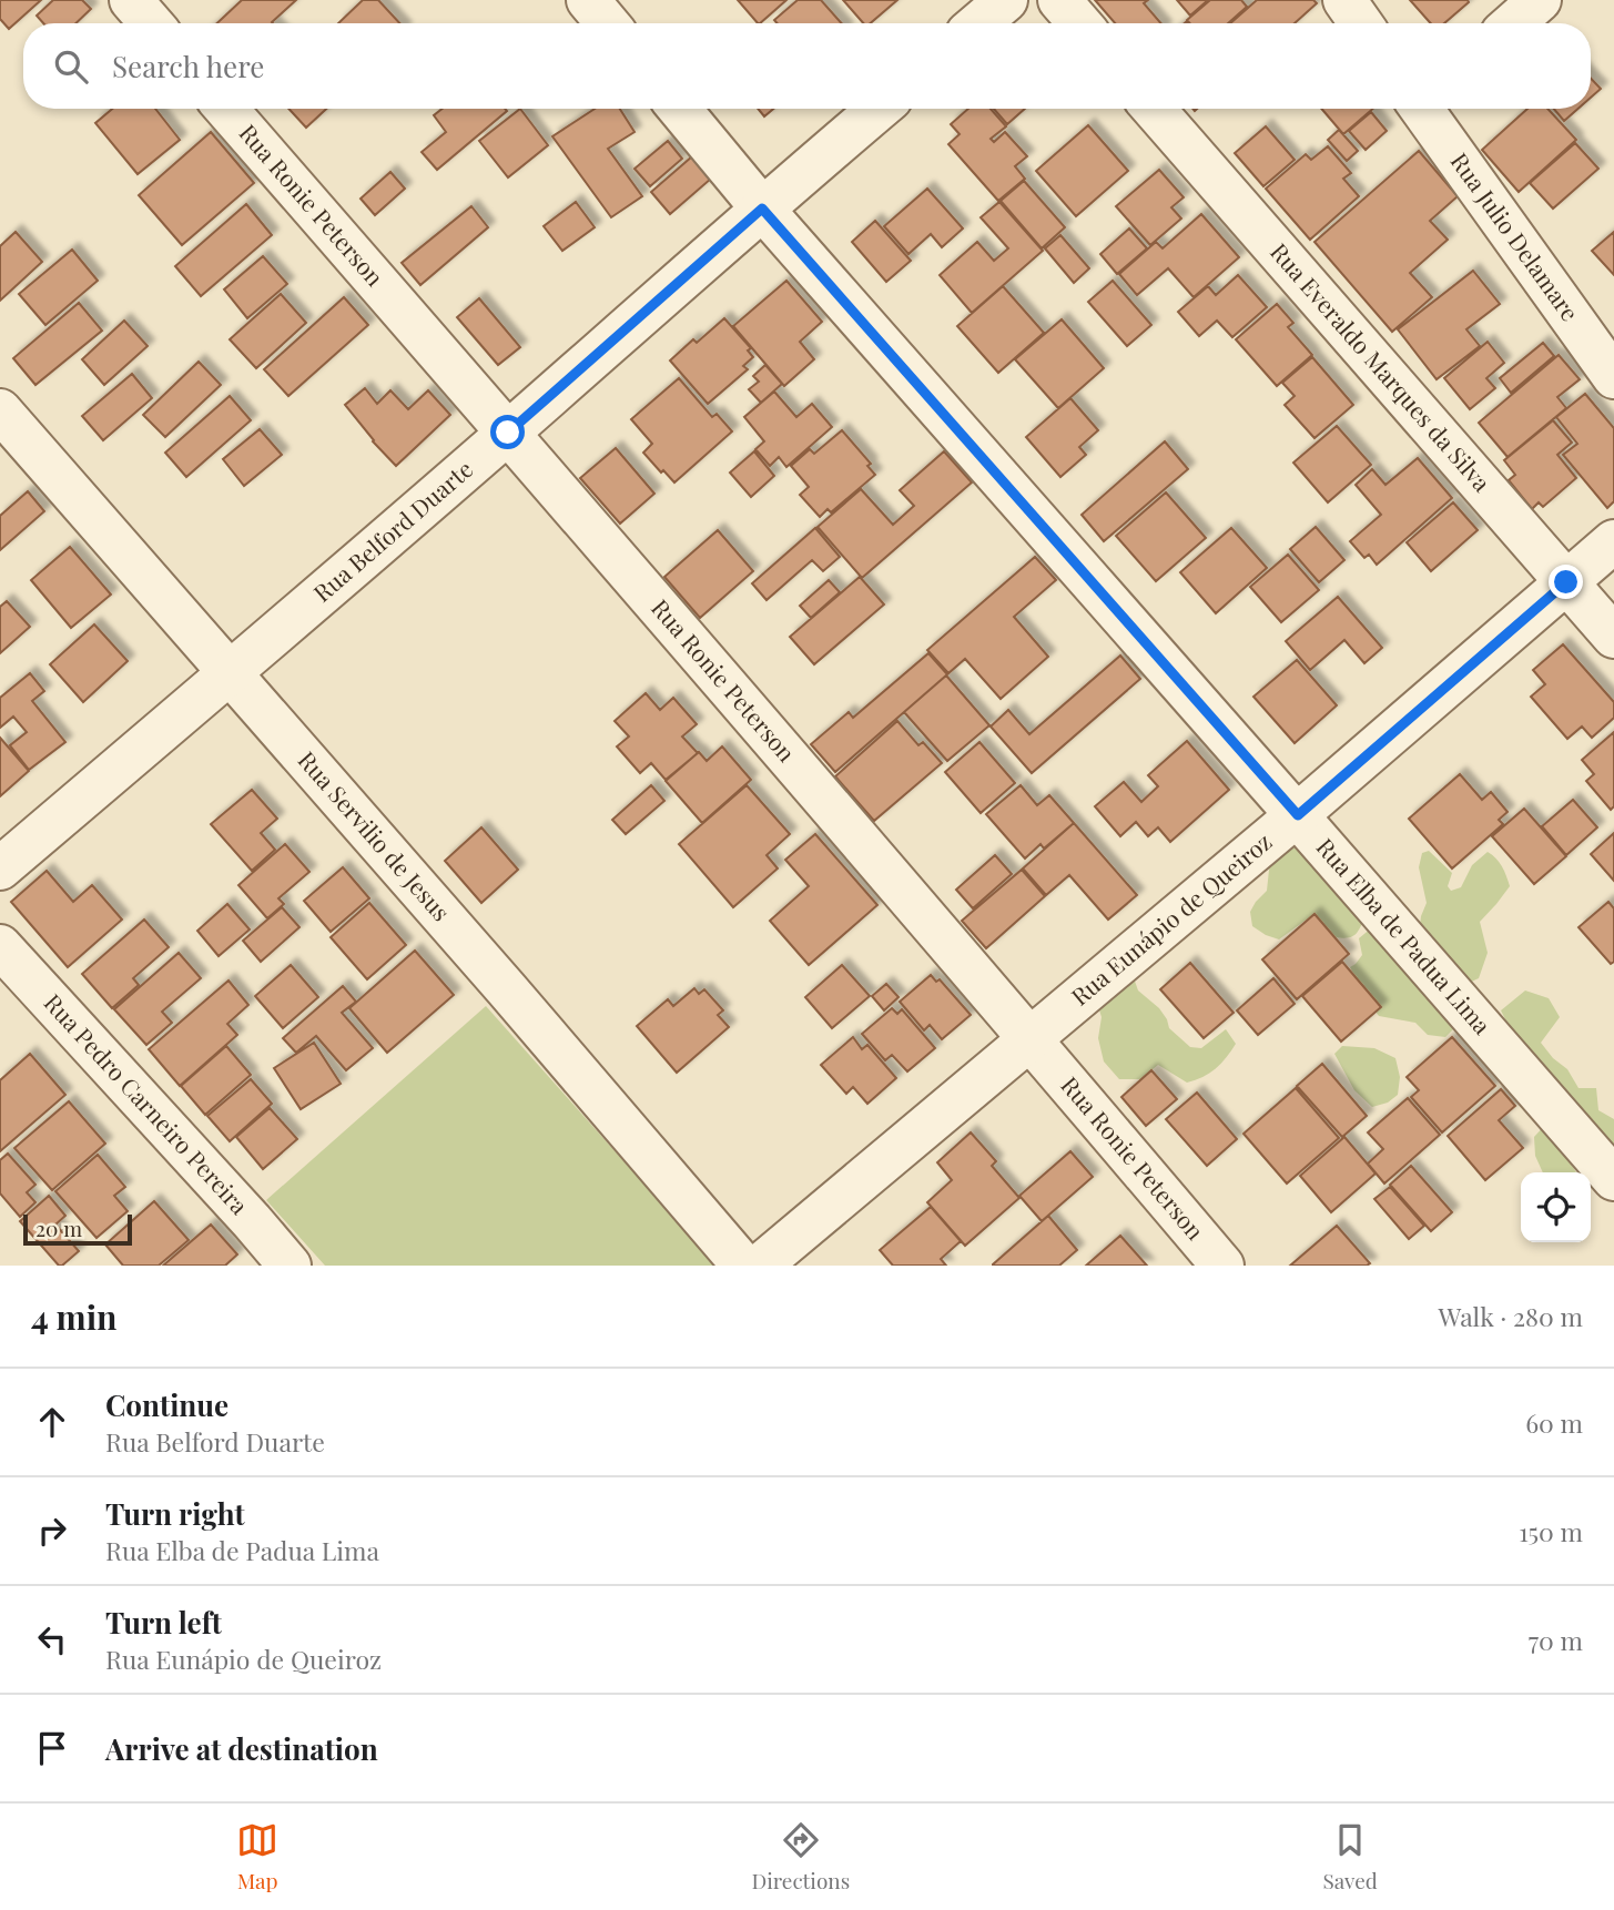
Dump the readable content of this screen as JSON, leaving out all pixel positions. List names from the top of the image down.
{
  "streets": {
    "street": [
      "Rua Ronie Peterson",
      "Rua Julio Delamare",
      "Rua Everaldo Marques da Silva",
      "Rua Belford Duarte",
      "Rua Servilio de Jesus",
      "Rua Eunápio de Queiroz",
      "Rua Elba de Padua Lima",
      "Rua Pedro Carneiro Pereira"
    ]
  },
  "crossings": [
    ["Rua Ronie Peterson", "Rua Belford Duarte"],
    ["Rua Ronie Peterson", "Rua Eunápio de Queiroz"],
    ["Rua Everaldo Marques da Silva", "Rua Eunápio de Queiroz"],
    ["Rua Belford Duarte", "Rua Servilio de Jesus"],
    ["Rua Belford Duarte", "Rua Elba de Padua Lima"],
    ["Rua Eunápio de Queiroz", "Rua Elba de Padua Lima"]
  ],
  "scale_bar": "20 m",
  "page": {
    "search": "Search here",
    "scale": "20 m",
    "heading": ["4 min", "Walk · 280 m"],
    "list": [
      ["Continue", "Rua Belford Duarte", "60 m"],
      ["Turn right", "Rua Elba de Padua Lima", "150 m"],
      ["Turn left", "Rua Eunápio de Queiroz", "70 m"],
      "Arrive at destination"
    ],
    "nav": ["Map", "Directions", "Saved"]
  }
}
